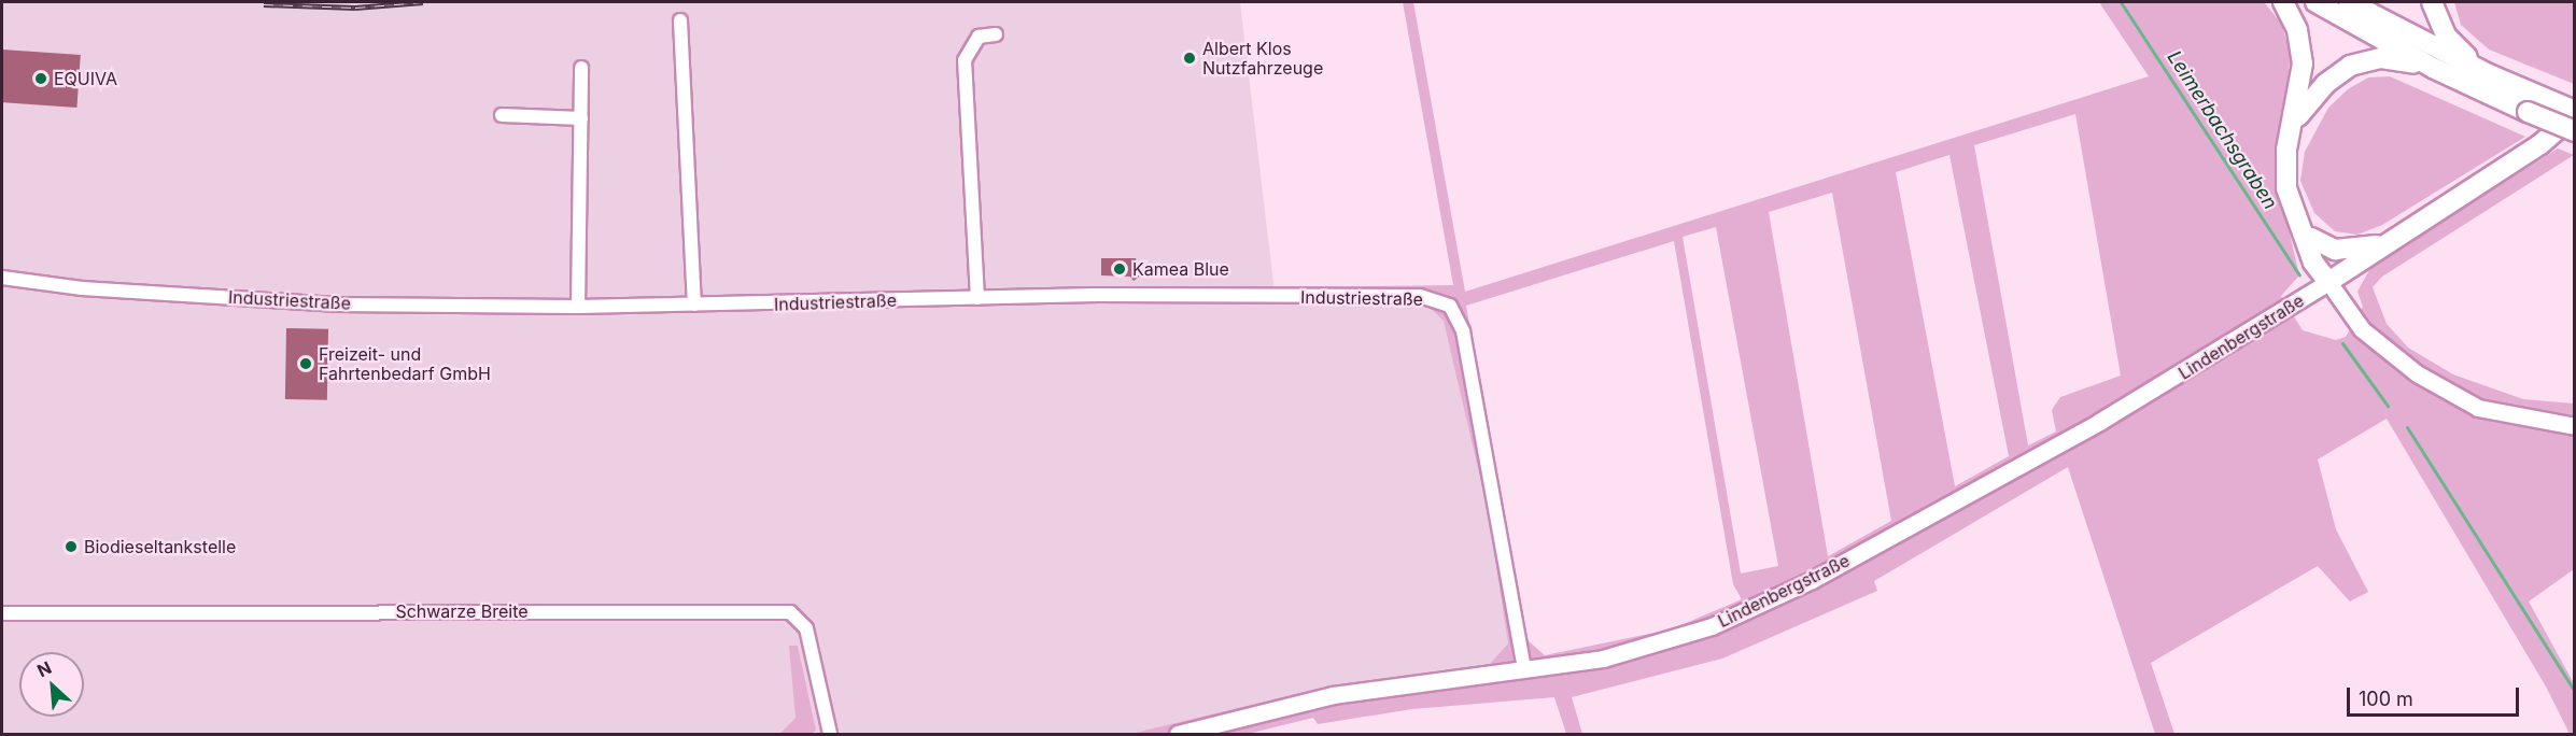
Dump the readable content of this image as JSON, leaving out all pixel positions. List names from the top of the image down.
{
  "streets": {
    "main road": ["Lindenbergstraße"],
    "street": ["Industriestraße", "Schwarze Breite"]
  },
  "crossings": [
    ["Industriestraße", "Lindenbergstraße"]
  ],
  "water": ["Leimerbachsgraben"],
  "places": [
    "Albert Klos Nutzfahrzeuge",
    "EQUIVA",
    "Kamea Blue",
    "Freizeit- und Fahrtenbedarf GmbH",
    "Biodieseltankstelle"
  ],
  "scale_bar": "100 m",
  "north": "top left"
}
